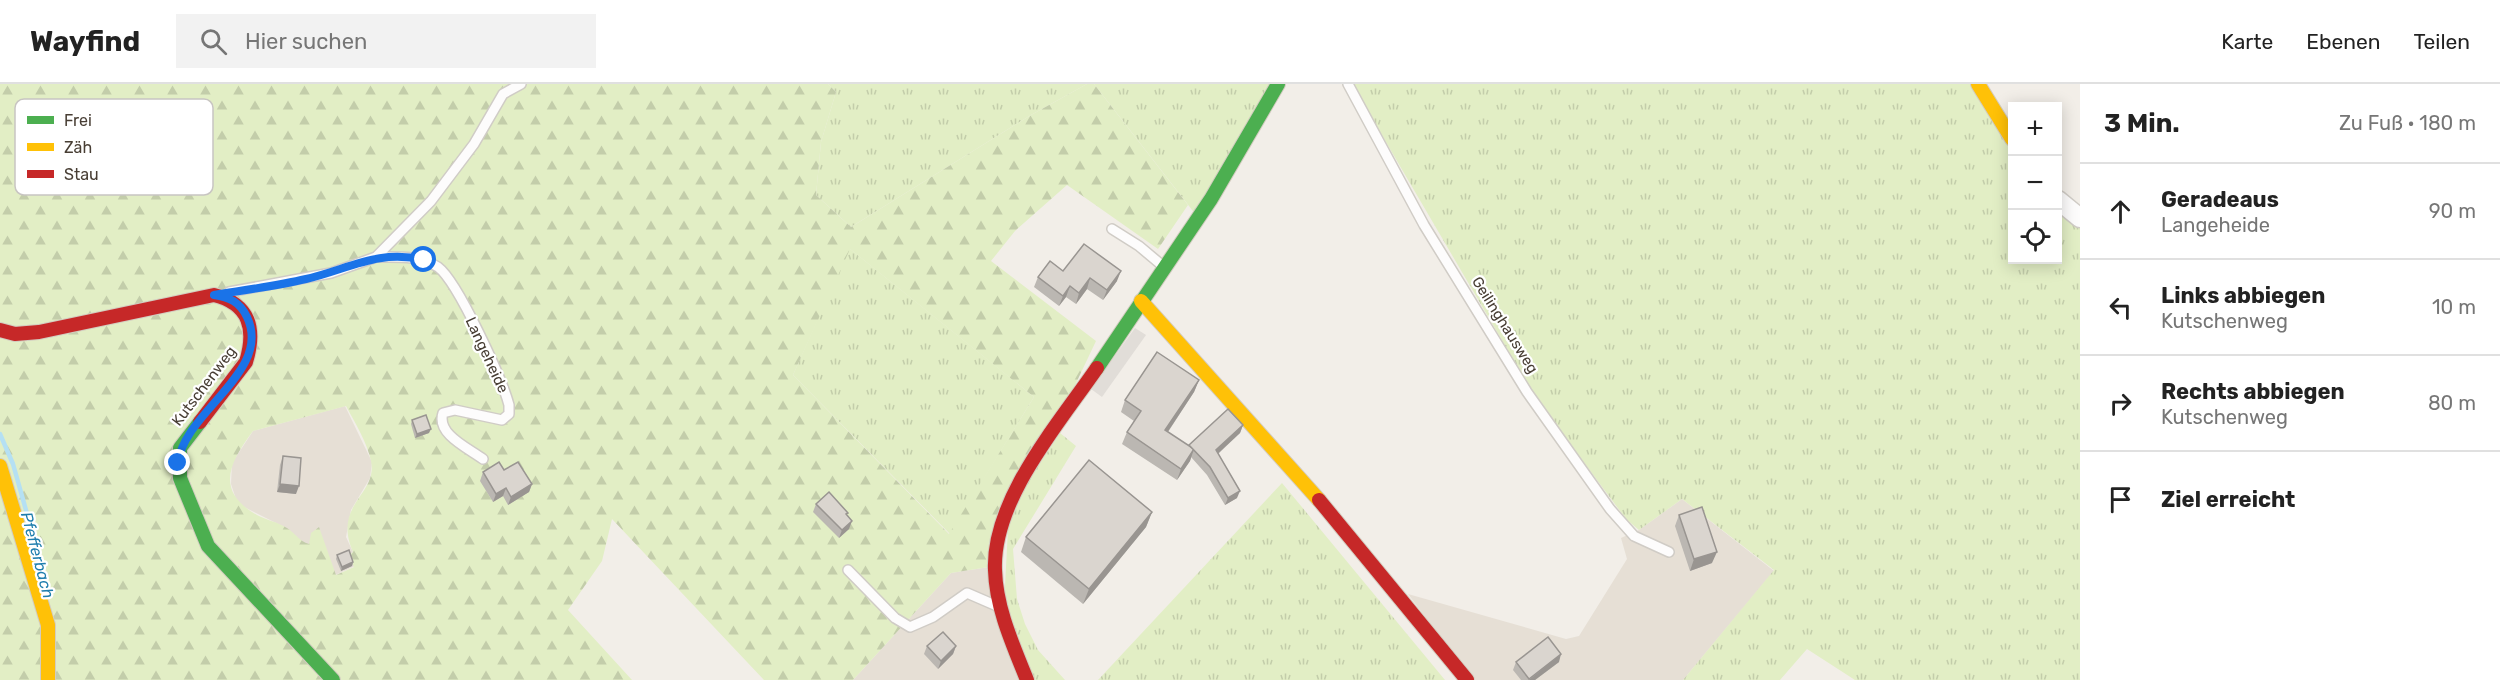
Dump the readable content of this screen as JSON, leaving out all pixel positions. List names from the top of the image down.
{
  "streets": {
    "street": ["Kutschenweg"],
    "lane": ["Geilinghausweg", "Langeheide"]
  },
  "crossings": [
    ["Langeheide", "Kutschenweg"]
  ],
  "water": ["Pfefferbach"],
  "legend": ["Frei", "Zäh", "Stau"],
  "page": {
    "header": "Wayfind",
    "search": "Hier suchen",
    "nav": ["Karte", "Ebenen", "Teilen"],
    "heading": ["3 Min.", "Zu Fuß · 180 m"],
    "map_buttons": ["+", "−"],
    "list": [
      ["Geradeaus", "Langeheide", "90 m"],
      ["Links abbiegen", "Kutschenweg", "10 m"],
      ["Rechts abbiegen", "Kutschenweg", "80 m"],
      "Ziel erreicht"
    ]
  }
}
